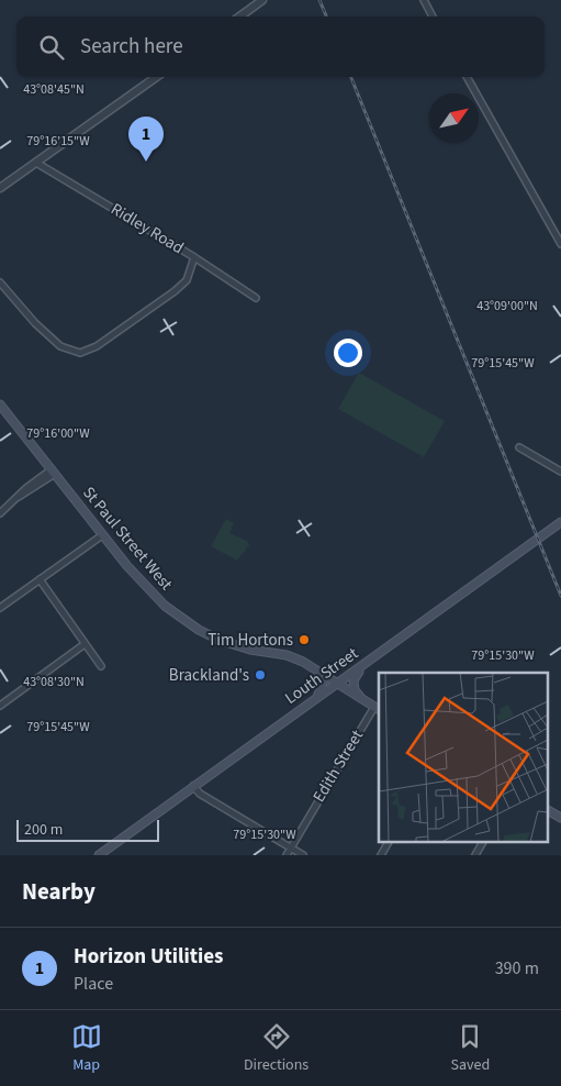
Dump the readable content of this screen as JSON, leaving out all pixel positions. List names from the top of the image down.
{
  "streets": {
    "main road": ["St Paul Street West", "Louth Street"],
    "street": ["Ridley Road", "Edith Street"]
  },
  "crossings": [
    ["St Paul Street West", "Louth Street"],
    ["St Paul Street West", "Edith Street"]
  ],
  "places": ["Tim Hortons", "Brackland's"],
  "scale_bar": "200 m",
  "north": "top right",
  "page": {
    "search": "Search here",
    "pins": "1",
    "scale": "200 m",
    "heading": "Nearby",
    "list": [
      {
        "mark": "1",
        "name": "Horizon Utilities",
        "note": "Place",
        "value": "390 m"
      }
    ],
    "nav": ["Map", "Directions", "Saved"]
  },
  "coordinates": [
    "43°08'45\"N",
    "79°16'15\"W",
    "43°09'00\"N",
    "79°15'45\"W",
    "79°16'00\"W",
    "79°15'30\"W",
    "43°08'30\"N"
  ]
}
